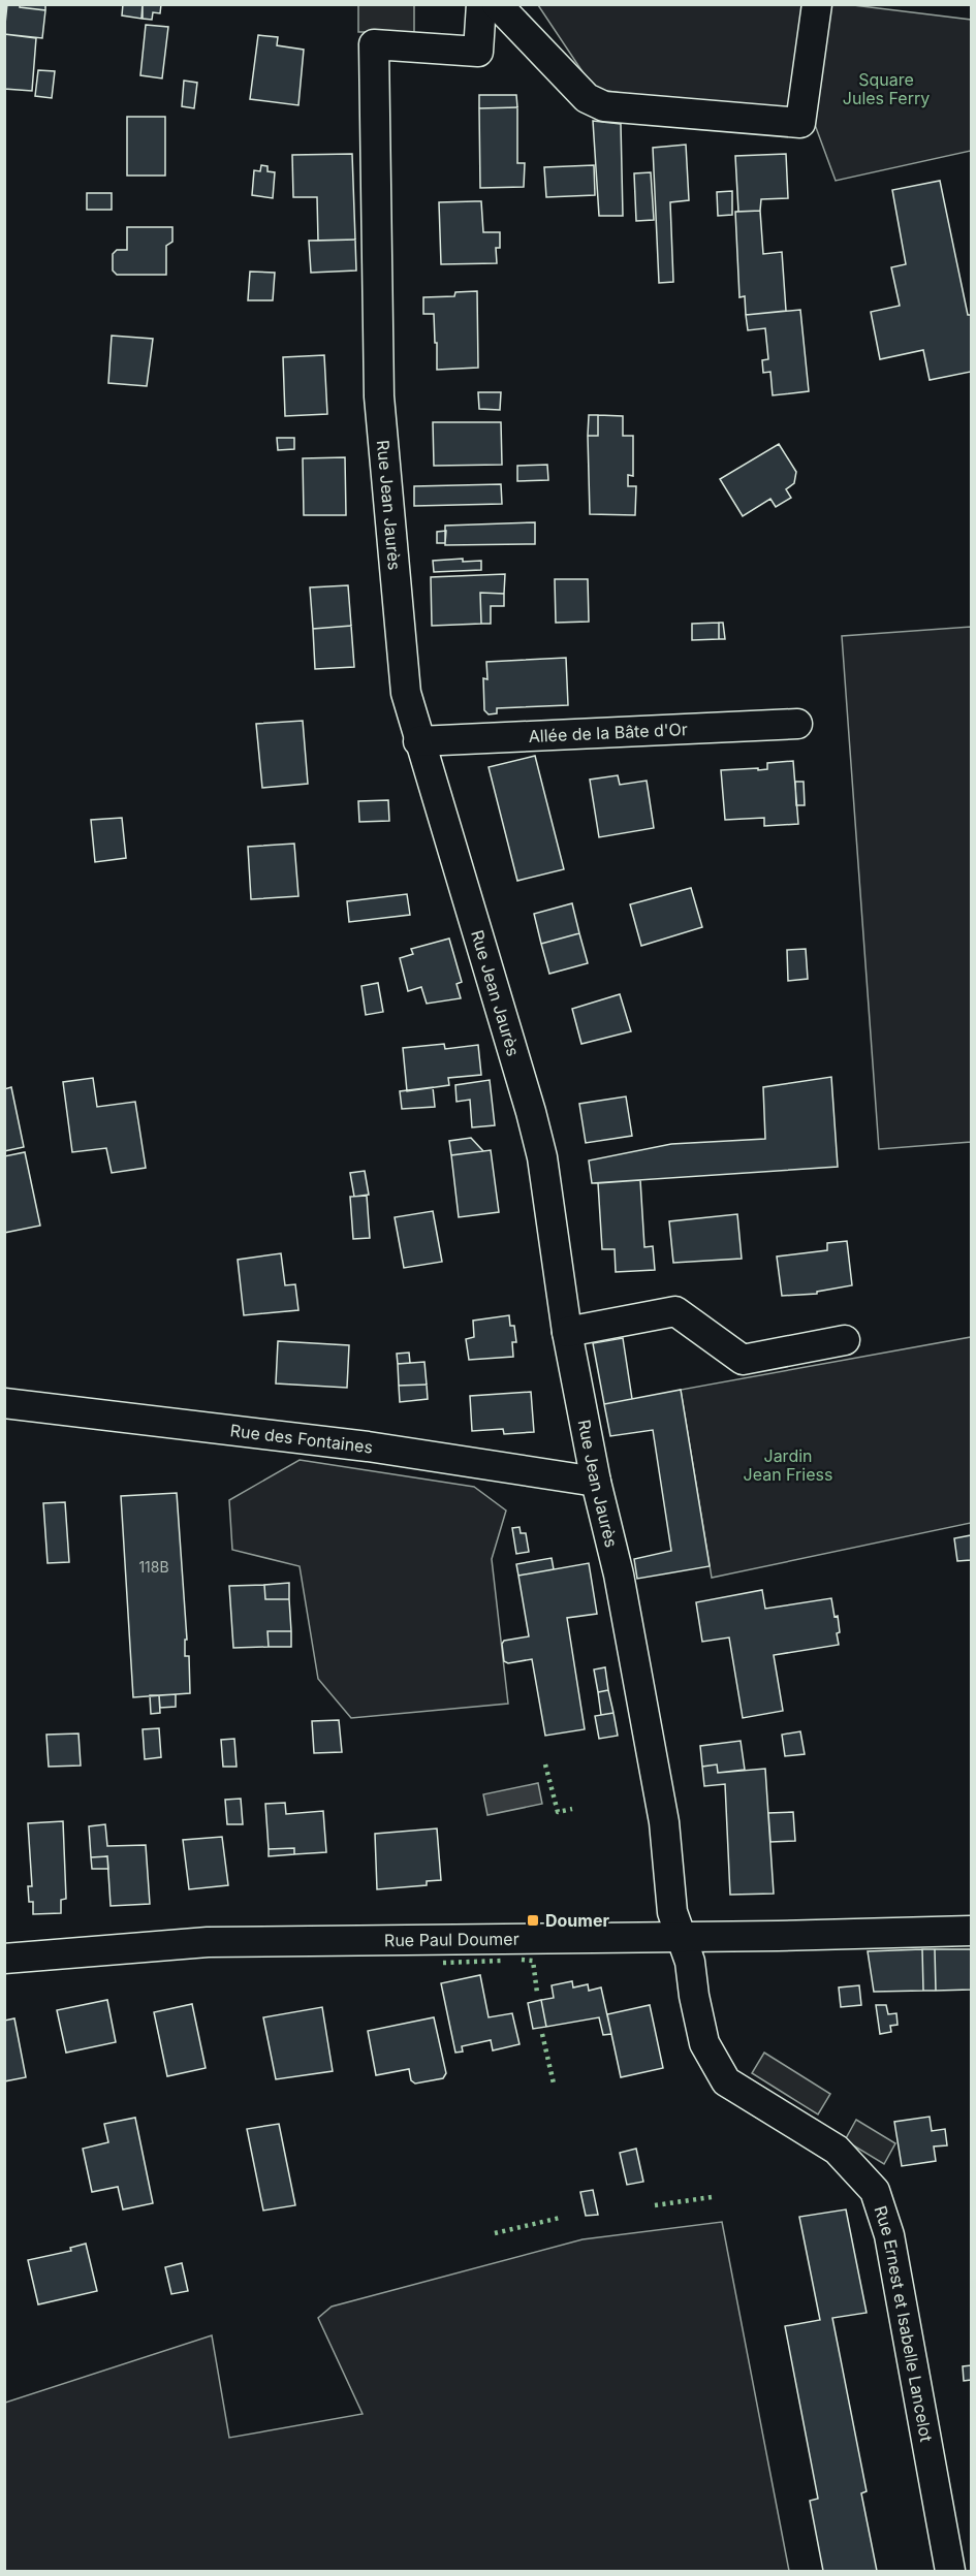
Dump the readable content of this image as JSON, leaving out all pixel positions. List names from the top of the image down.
{
  "streets": {
    "street": [
      "Rue Jean Jaurès",
      "Allée de la Bâte d'Or",
      "Rue des Fontaines",
      "Rue Paul Doumer",
      "Rue Ernest et Isabelle Lancelot"
    ]
  },
  "crossings": [
    ["Rue Jean Jaurès", "Allée de la Bâte d'Or"],
    ["Rue Jean Jaurès", "Rue des Fontaines"],
    ["Rue Jean Jaurès", "Rue Paul Doumer"],
    ["Rue Jean Jaurès", "Rue Ernest et Isabelle Lancelot"],
    ["Rue Paul Doumer", "Rue Ernest et Isabelle Lancelot"]
  ],
  "parks": ["Square Jules Ferry", "Jardin Jean Friess"],
  "places": {
    "transit": ["Doumer"]
  },
  "house_numbers": ["118B"]
}
